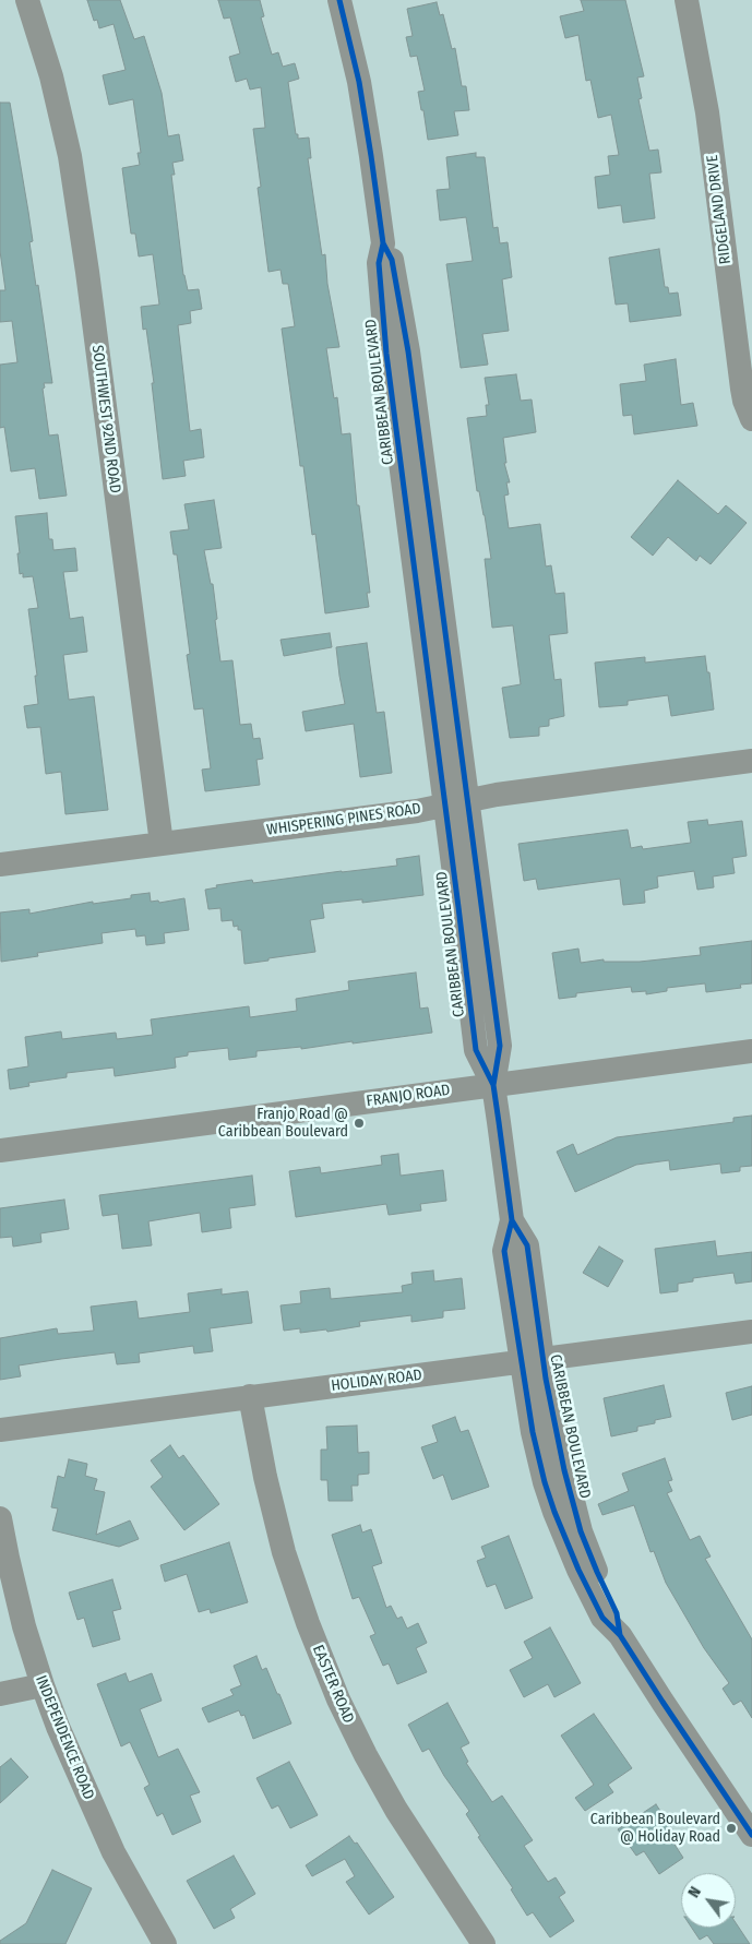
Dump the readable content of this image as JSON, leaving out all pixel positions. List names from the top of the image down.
{
  "streets": {
    "street": [
      "RIDGELAND DRIVE",
      "CARIBBEAN BOULEVARD",
      "SOUTHWEST 92ND ROAD",
      "WHISPERING PINES ROAD",
      "FRANJO ROAD",
      "HOLIDAY ROAD",
      "EASTER ROAD",
      "INDEPENDENCE ROAD"
    ]
  },
  "crossings": [
    ["CARIBBEAN BOULEVARD", "WHISPERING PINES ROAD"],
    ["CARIBBEAN BOULEVARD", "FRANJO ROAD"],
    ["CARIBBEAN BOULEVARD", "HOLIDAY ROAD"],
    ["SOUTHWEST 92ND ROAD", "WHISPERING PINES ROAD"],
    ["HOLIDAY ROAD", "EASTER ROAD"]
  ],
  "places": ["Franjo Road @ Caribbean Boulevard", "Caribbean Boulevard @ Holiday Road"],
  "north": "top left"
}
